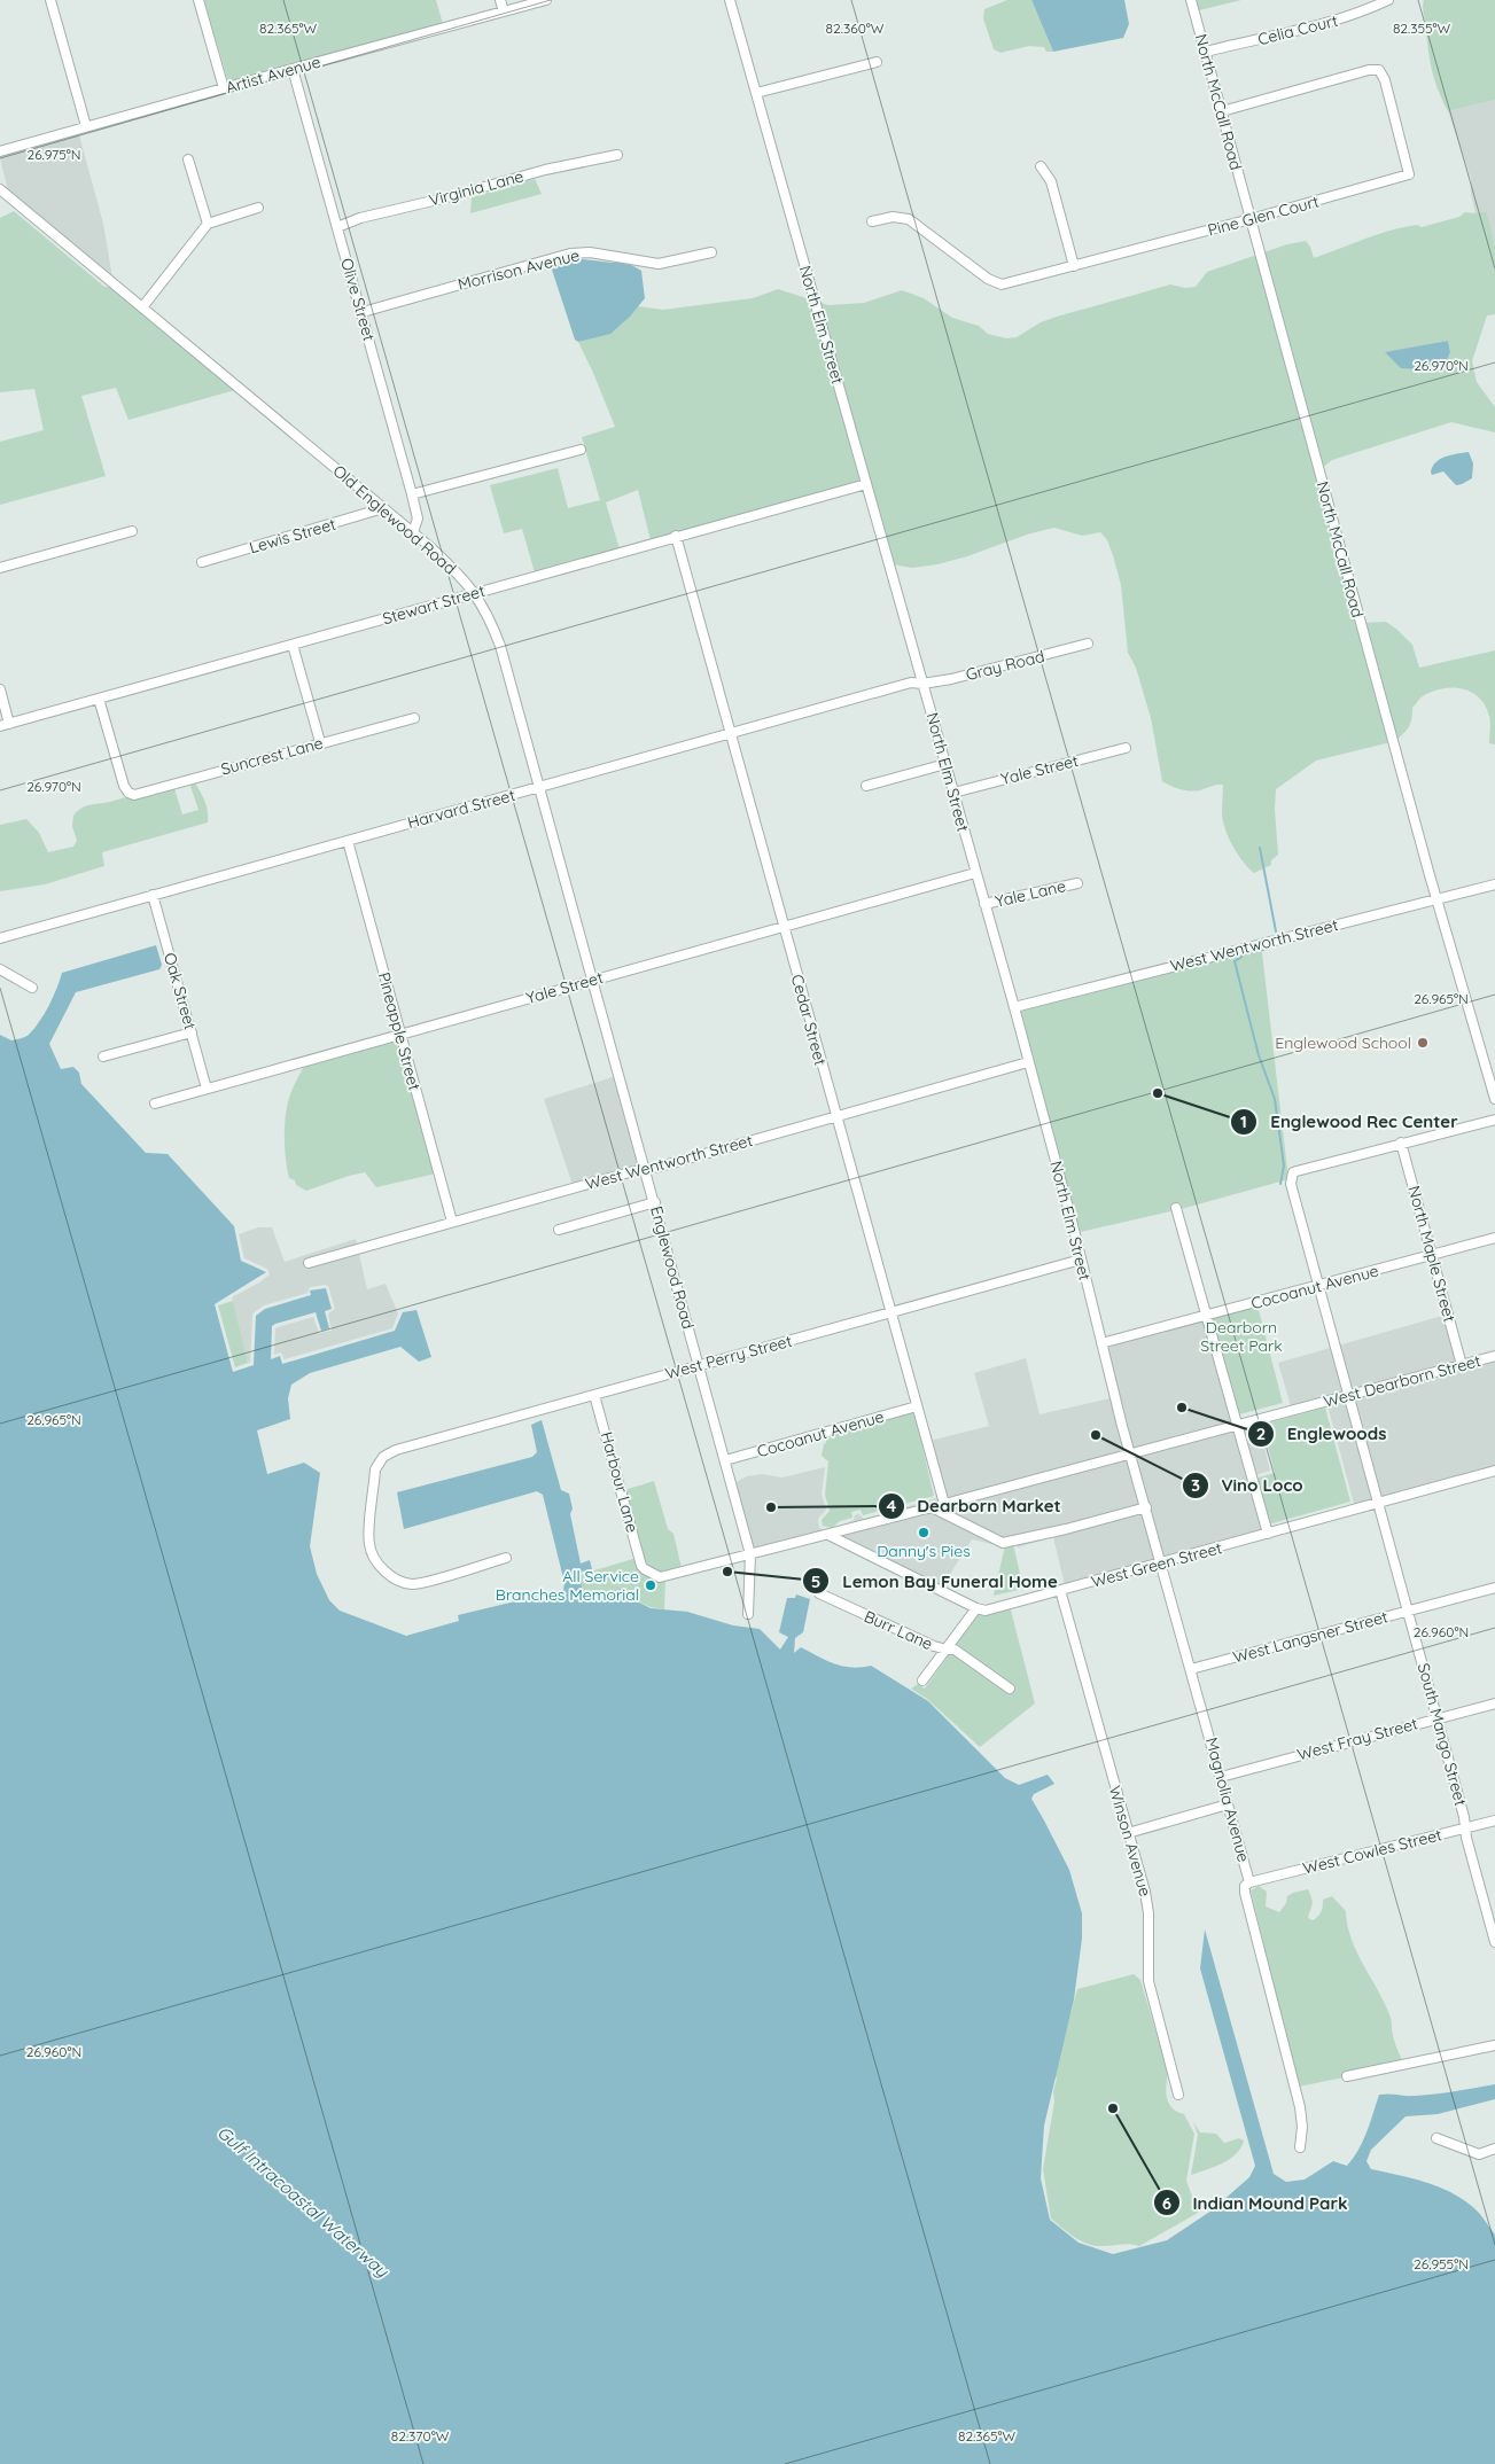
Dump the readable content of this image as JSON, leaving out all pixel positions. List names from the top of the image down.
{
  "streets": {
    "street": [
      "Celia Court",
      "Artist Avenue",
      "North McCall Road",
      "Virginia Lane",
      "Pine Glen Court",
      "Morrison Avenue",
      "Olive Street",
      "North Elm Street",
      "Old Englewood Road",
      "Lewis Street",
      "Stewart Street",
      "Gray Road",
      "Suncrest Lane",
      "Yale Street",
      "Harvard Street",
      "Yale Lane",
      "West Wentworth Street",
      "Oak Street",
      "Cedar Street",
      "Pineapple Street",
      "North Maple Street",
      "Englewood Road",
      "Cocoanut Avenue",
      "West Perry Street",
      "West Dearborn Street",
      "Harbour Lane",
      "West Green Street",
      "Burr Lane",
      "West Langsner Street",
      "South Mango Street",
      "West Fray Street",
      "Magnolia Avenue",
      "Winson Avenue",
      "West Cowles Street"
    ]
  },
  "crossings": [
    ["Celia Court", "North McCall Road"],
    ["Artist Avenue", "Olive Street"],
    ["North McCall Road", "Pine Glen Court"],
    ["North McCall Road", "West Wentworth Street"],
    ["Virginia Lane", "Olive Street"],
    ["Morrison Avenue", "Olive Street"],
    ["Olive Street", "Old Englewood Road"],
    ["North Elm Street", "Stewart Street"],
    ["North Elm Street", "Gray Road"],
    ["North Elm Street", "Yale Street"],
    ["North Elm Street", "Harvard Street"],
    ["North Elm Street", "Yale Lane"],
    ["North Elm Street", "West Wentworth Street"],
    ["North Elm Street", "Cocoanut Avenue"],
    ["North Elm Street", "West Perry Street"],
    ["North Elm Street", "West Dearborn Street"],
    ["North Elm Street", "Magnolia Avenue"],
    ["Old Englewood Road", "Lewis Street"],
    ["Old Englewood Road", "Stewart Street"],
    ["Old Englewood Road", "Yale Street"],
    ["Old Englewood Road", "Harvard Street"],
    ["Old Englewood Road", "Englewood Road"],
    ["Stewart Street", "Suncrest Lane"],
    ["Stewart Street", "Cedar Street"],
    ["Gray Road", "Harvard Street"],
    ["Yale Street", "Oak Street"],
    ["Yale Street", "Cedar Street"],
    ["Yale Street", "Pineapple Street"],
    ["Yale Street", "Englewood Road"],
    ["Harvard Street", "Oak Street"],
    ["Harvard Street", "Cedar Street"],
    ["Harvard Street", "Pineapple Street"],
    ["West Wentworth Street", "Cedar Street"],
    ["West Wentworth Street", "Pineapple Street"],
    ["West Wentworth Street", "Englewood Road"],
    ["Cedar Street", "Cocoanut Avenue"],
    ["Cedar Street", "West Perry Street"],
    ["Cedar Street", "West Dearborn Street"],
    ["North Maple Street", "Cocoanut Avenue"],
    ["North Maple Street", "West Dearborn Street"],
    ["North Maple Street", "South Mango Street"],
    ["Englewood Road", "Cocoanut Avenue"],
    ["Englewood Road", "West Perry Street"],
    ["Englewood Road", "West Dearborn Street"],
    ["Cocoanut Avenue", "South Mango Street"],
    ["West Perry Street", "Harbour Lane"],
    ["West Dearborn Street", "Harbour Lane"],
    ["West Dearborn Street", "South Mango Street"],
    ["West Dearborn Street", "Magnolia Avenue"],
    ["West Green Street", "South Mango Street"],
    ["West Green Street", "Magnolia Avenue"],
    ["West Green Street", "Winson Avenue"],
    ["West Langsner Street", "South Mango Street"],
    ["West Langsner Street", "Magnolia Avenue"],
    ["South Mango Street", "West Fray Street"],
    ["South Mango Street", "West Cowles Street"],
    ["West Fray Street", "Magnolia Avenue"],
    ["Magnolia Avenue", "West Cowles Street"]
  ],
  "water": ["Gulf Intracoastal Waterway"],
  "parks": ["Dearborn Street Park"],
  "places": [
    "Englewood School",
    "Englewood Rec Center",
    "Englewoods",
    "Vino Loco",
    "Dearborn Market",
    "Danny's Pies",
    "Lemon Bay Funeral Home",
    "All Service Branches Memorial",
    "Indian Mound Park"
  ],
  "coordinates": [
    "82.365°W",
    "82.360°W",
    "82.355°W",
    "26.975°N",
    "26.970°N",
    "26.965°N",
    "26.960°N",
    "26.955°N",
    "82.370°W"
  ]
}
